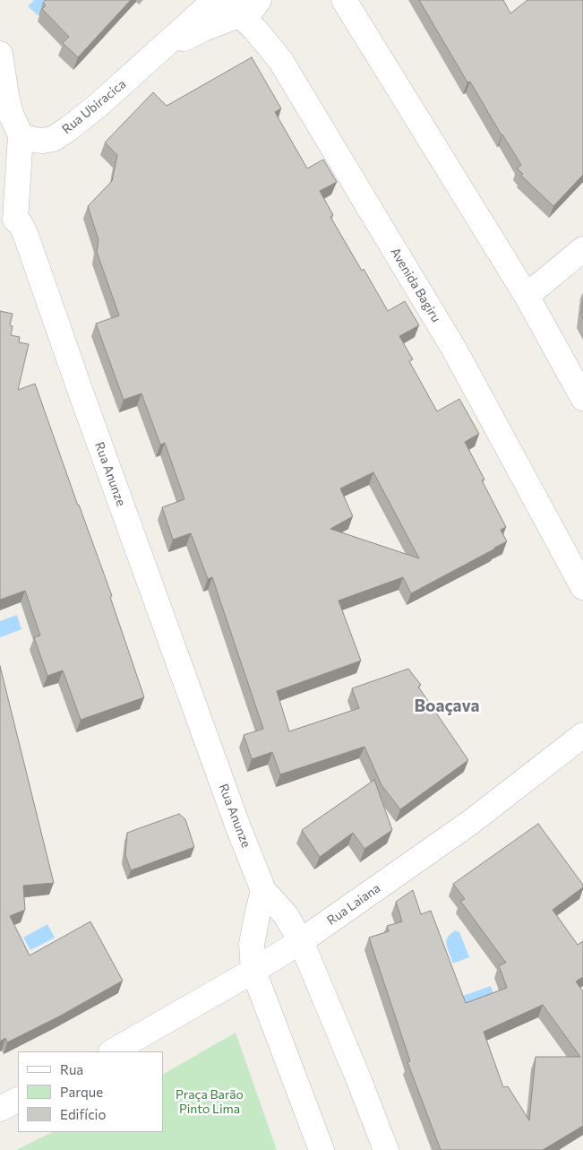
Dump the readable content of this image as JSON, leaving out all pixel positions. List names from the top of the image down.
{
  "streets": {
    "street": [
      "Rua Ubiracica",
      "Avenida Bagiru",
      "Rua Anunze",
      "Rua Laiana"
    ]
  },
  "crossings": [
    ["Rua Ubiracica", "Avenida Bagiru"],
    ["Rua Ubiracica", "Rua Anunze"],
    ["Rua Anunze", "Rua Laiana"]
  ],
  "districts": ["Boaçava"],
  "parks": ["Praça Barão Pinto Lima"],
  "legend": ["Rua", "Parque", "Edifício"]
}
